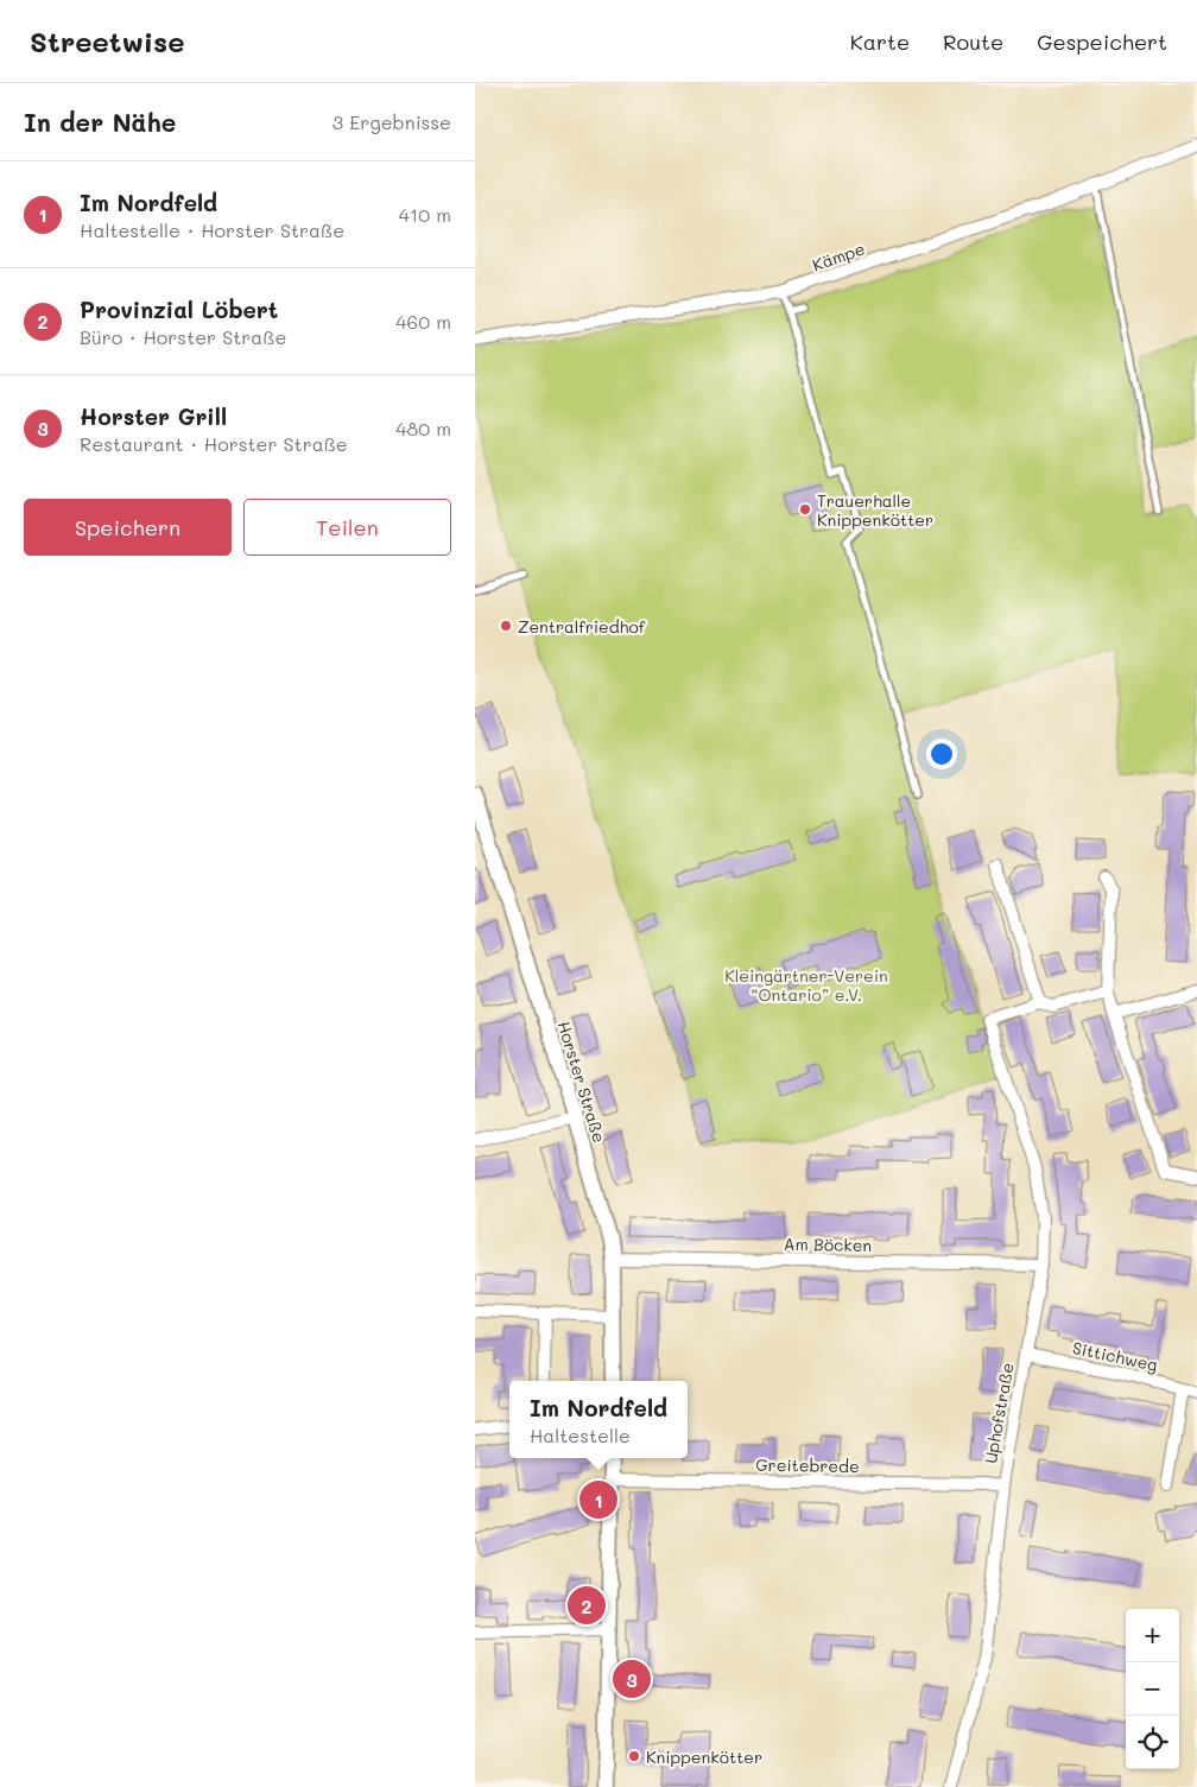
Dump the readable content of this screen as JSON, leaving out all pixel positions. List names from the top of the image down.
{
  "streets": {
    "street": [
      "Kämpe",
      "Horster Straße",
      "Am Böcken",
      "Sittichweg",
      "Uphofstraße",
      "Greitebrede"
    ]
  },
  "crossings": [
    ["Horster Straße", "Am Böcken"],
    ["Am Böcken", "Uphofstraße"],
    ["Sittichweg", "Uphofstraße"],
    ["Uphofstraße", "Greitebrede"]
  ],
  "parks": ["Kleingärtner-Verein “Ontario” e.V."],
  "places": ["Trauerhalle Knippenkötter", "Zentralfriedhof", "Knippenkötter"],
  "page": {
    "header": "Streetwise",
    "nav": ["Karte", "Route", "Gespeichert"],
    "heading": ["In der Nähe", "3 Ergebnisse"],
    "list": [
      {
        "mark": "1",
        "name": "Im Nordfeld",
        "note": "Haltestelle · Horster Straße",
        "value": "410 m"
      },
      {
        "mark": "2",
        "name": "Provinzial Löbert",
        "note": "Büro · Horster Straße",
        "value": "460 m"
      },
      {
        "mark": "3",
        "name": "Horster Grill",
        "note": "Restaurant · Horster Straße",
        "value": "480 m"
      }
    ],
    "buttons": ["Speichern", "Teilen"],
    "popup": ["Im Nordfeld", "Haltestelle"],
    "pins": ["1", "2", "3"],
    "map_buttons": ["+", "−"]
  }
}
